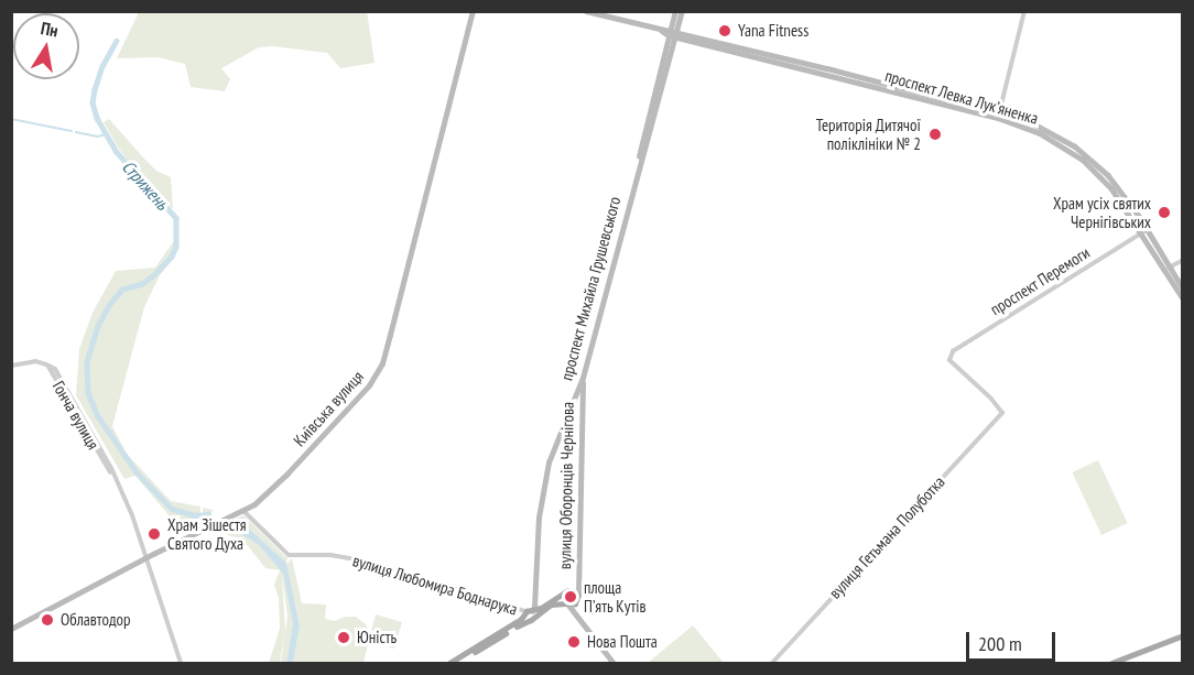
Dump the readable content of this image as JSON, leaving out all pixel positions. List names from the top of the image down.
{
  "streets": {
    "main road": [
      "проспект Левка Лукʼяненка",
      "проспект Михайла Грушевського",
      "Київська вулиця",
      "вулиця Оборонців Чернігова"
    ],
    "street": [
      "проспект Перемоги",
      "Гонча вулиця",
      "вулиця Гетьмана Полуботка",
      "вулиця Любомира Боднарука"
    ]
  },
  "crossings": [
    ["проспект Левка Лукʼяненка", "проспект Перемоги"],
    ["проспект Левка Лукʼяненка", "проспект Михайла Грушевського"],
    ["проспект Перемоги", "вулиця Гетьмана Полуботка"],
    ["проспект Михайла Грушевського", "вулиця Оборонців Чернігова"],
    ["проспект Михайла Грушевського", "вулиця Любомира Боднарука"],
    ["Київська вулиця", "Гонча вулиця"],
    ["Київська вулиця", "вулиця Любомира Боднарука"]
  ],
  "water": ["Стрижень"],
  "places": [
    "Yana Fitness",
    "Територія Дитячої поліклініки № 2",
    "Храм усіх святих Чернігівських",
    "Храм Зішестя Святого Духа",
    "площа Пʼять Кутів",
    "Облавтодор",
    "Юність",
    "Нова Пошта"
  ],
  "scale_bar": "200 m",
  "north": "top"
}
